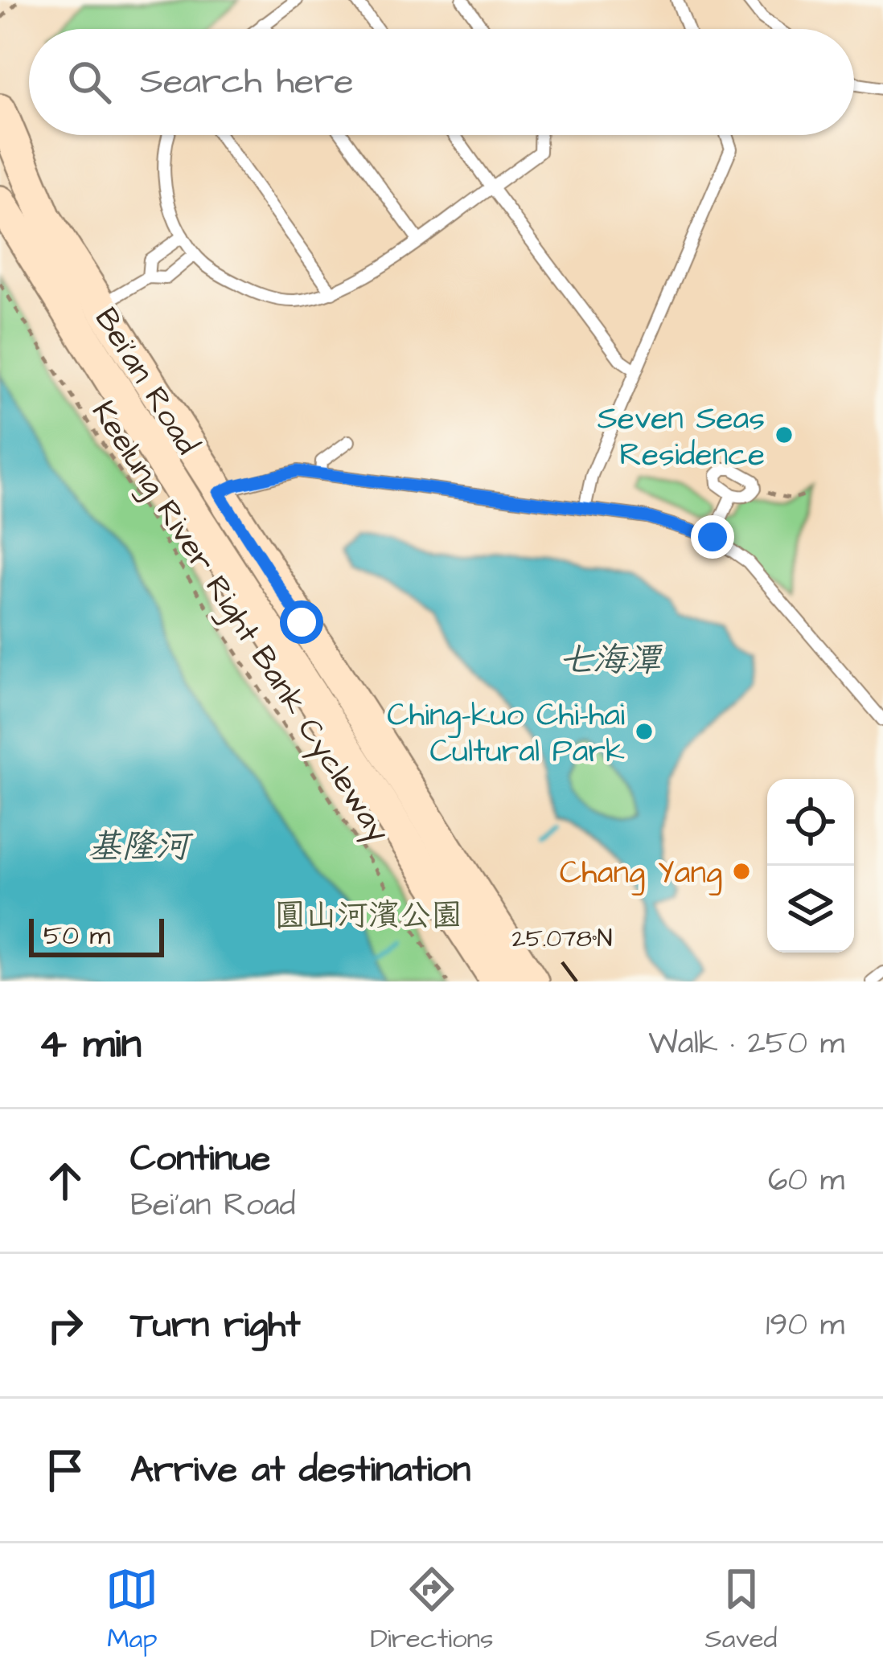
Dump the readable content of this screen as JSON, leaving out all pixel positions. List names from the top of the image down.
{
  "streets": {
    "main road": ["Bei'an Road"],
    "path": ["Keelung River Right Bank Cycleway"]
  },
  "water": ["七海潭", "基隆河"],
  "parks": ["圓山河濱公園"],
  "places": ["Seven Seas Residence", "Ching-kuo Chi-hai Cultural Park", "Chang Yang"],
  "scale_bar": "50 m",
  "page": {
    "search": "Search here",
    "scale": "50 m",
    "heading": ["4 min", "Walk · 250 m"],
    "list": [
      ["Continue", "Bei'an Road", "60 m"],
      ["Turn right", "190 m"],
      "Arrive at destination"
    ],
    "nav": ["Map", "Directions", "Saved"]
  },
  "coordinates": ["25.078°N"]
}
